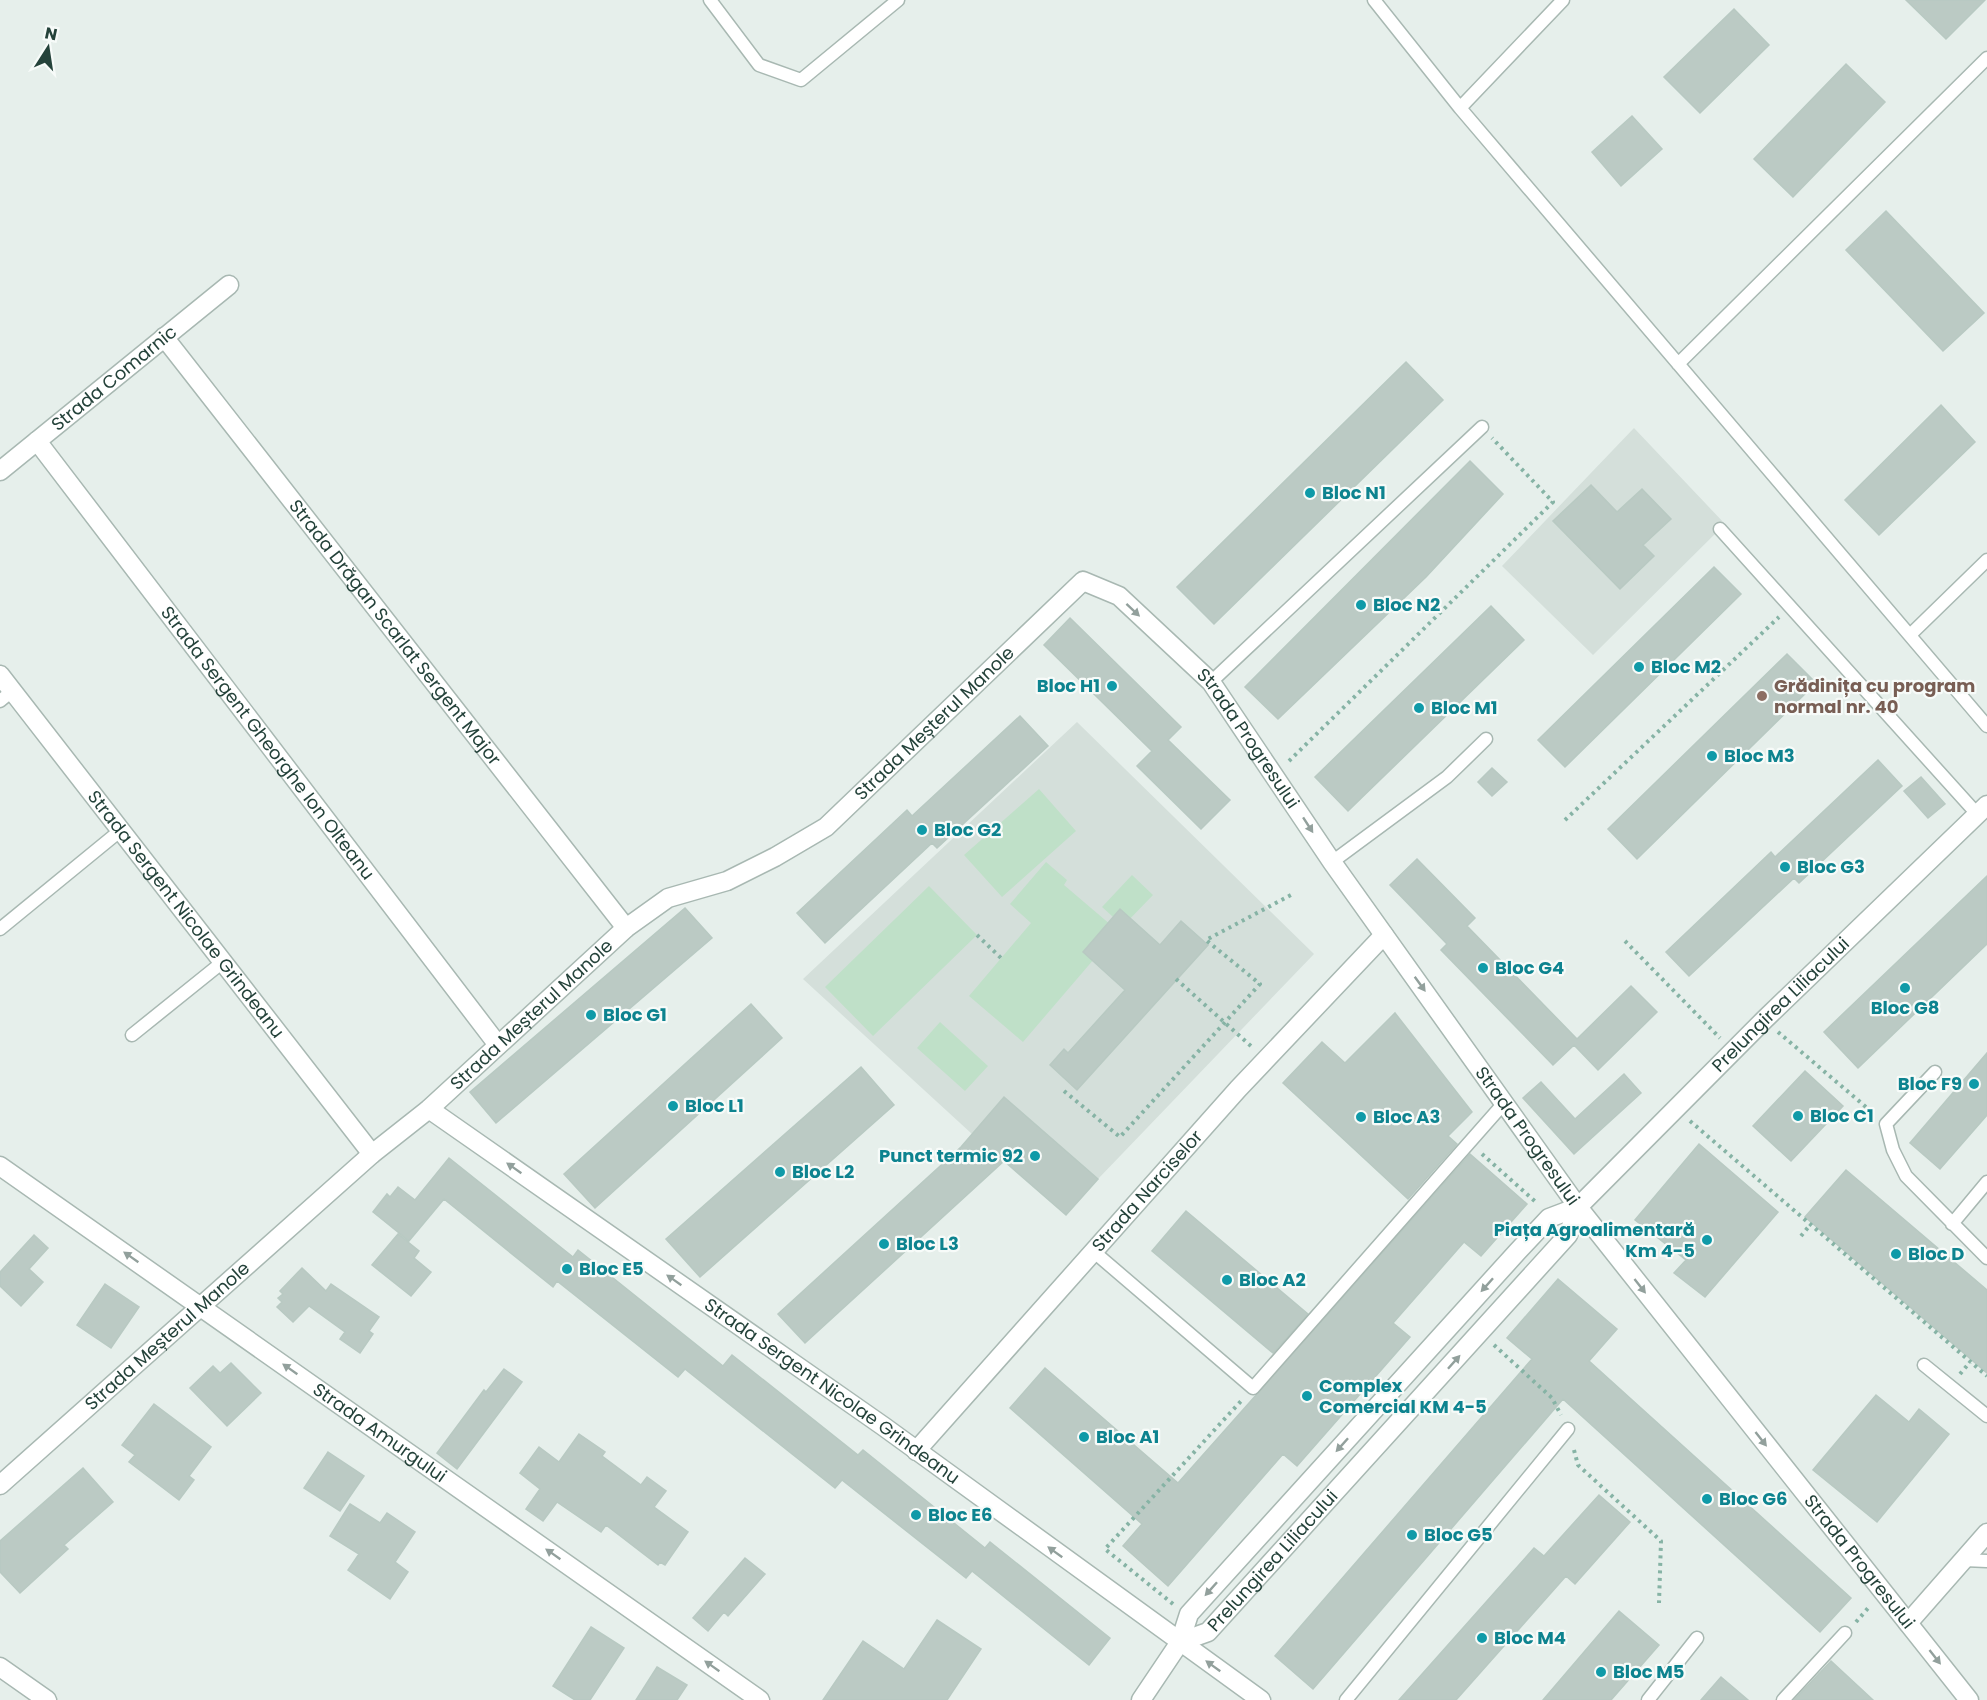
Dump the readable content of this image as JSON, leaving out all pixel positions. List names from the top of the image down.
{
  "streets": {
    "street": [
      "Strada Comarnic",
      "Strada Drăgan Scarlat Sergent Major",
      "Strada Meșterul Manole",
      "Strada Progresului",
      "Strada Sergent Gheorghe Ion Olteanu",
      "Strada Sergent Nicolae Grindeanu",
      "Prelungirea Liliacului",
      "Strada Narciselor",
      "Strada Amurgului"
    ]
  },
  "crossings": [
    ["Strada Comarnic", "Strada Drăgan Scarlat Sergent Major"],
    ["Strada Comarnic", "Strada Sergent Gheorghe Ion Olteanu"],
    ["Strada Drăgan Scarlat Sergent Major", "Strada Meșterul Manole"],
    ["Strada Meșterul Manole", "Strada Progresului"],
    ["Strada Meșterul Manole", "Strada Sergent Gheorghe Ion Olteanu"],
    ["Strada Meșterul Manole", "Strada Sergent Nicolae Grindeanu"],
    ["Strada Meșterul Manole", "Strada Amurgului"],
    ["Strada Progresului", "Prelungirea Liliacului"],
    ["Strada Progresului", "Strada Narciselor"],
    ["Strada Sergent Nicolae Grindeanu", "Prelungirea Liliacului"],
    ["Strada Sergent Nicolae Grindeanu", "Strada Narciselor"]
  ],
  "one_way": ["Strada Progresului", "Strada Sergent Nicolae Grindeanu", "Strada Amurgului"],
  "places": [
    "Bloc N1",
    "Bloc N2",
    "Bloc M2",
    "Bloc H1",
    "Grădinița cu program normal nr. 40",
    "Bloc M1",
    "Bloc M3",
    "Bloc G2",
    "Bloc G3",
    "Bloc G4",
    "Bloc G8",
    "Bloc G1",
    "Bloc F9",
    "Bloc L1",
    "Bloc C1",
    "Bloc A3",
    "Punct termic 92",
    "Bloc L2",
    "Piața Agroalimentară Km 4-5",
    "Bloc L3",
    "Bloc D",
    "Bloc E5",
    "Bloc A2",
    "Complex Comercial KM 4-5",
    "Bloc A1",
    "Bloc G6",
    "Bloc E6",
    "Bloc G5",
    "Bloc M4",
    "Bloc M5"
  ],
  "north": "top"
}
